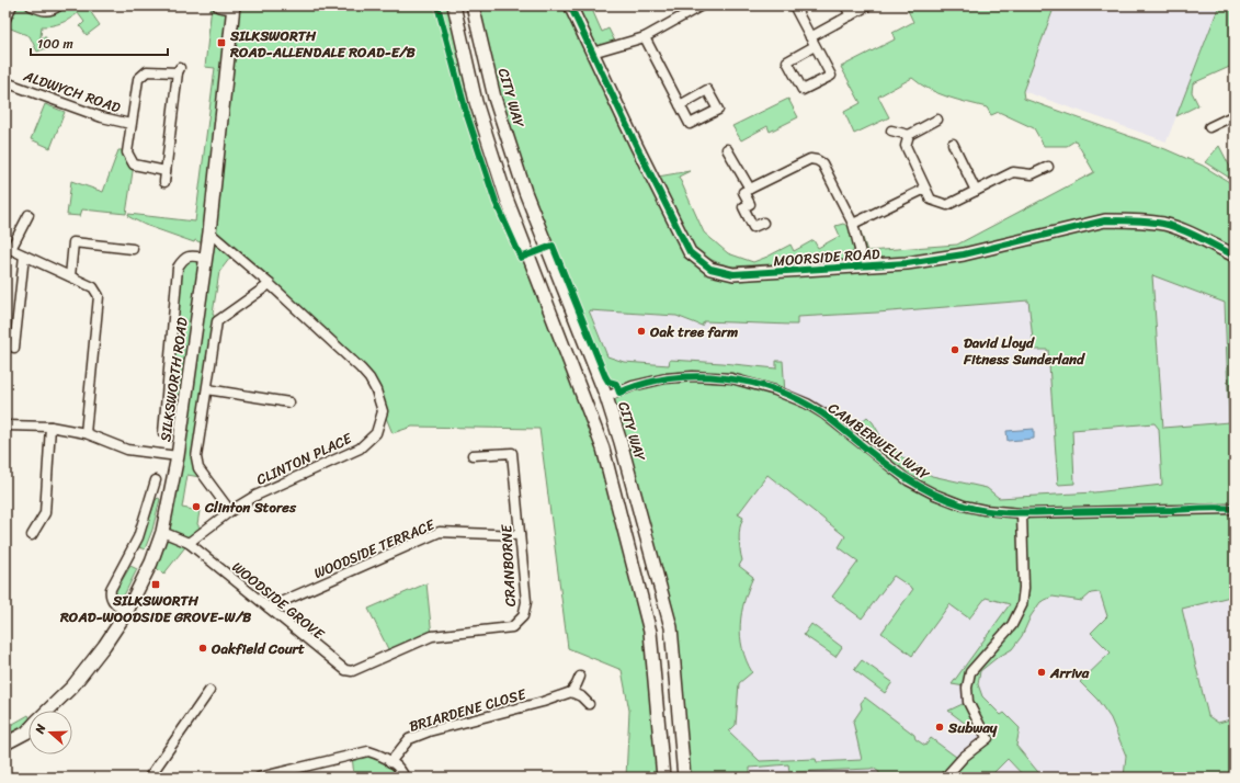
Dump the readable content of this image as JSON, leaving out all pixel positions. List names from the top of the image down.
{
  "streets": {
    "street": [
      "ALDWYCH ROAD",
      "CITY WAY",
      "MOORSIDE ROAD",
      "SILKSWORTH ROAD",
      "CAMBERWELL WAY",
      "CLINTON PLACE",
      "WOODSIDE TERRACE",
      "CRANBORNE",
      "WOODSIDE GROVE",
      "BRIARDENE CLOSE"
    ]
  },
  "crossings": [
    ["CITY WAY", "CAMBERWELL WAY"],
    ["SILKSWORTH ROAD", "CLINTON PLACE"],
    ["SILKSWORTH ROAD", "WOODSIDE GROVE"],
    ["CLINTON PLACE", "WOODSIDE GROVE"],
    ["WOODSIDE TERRACE", "CRANBORNE"],
    ["WOODSIDE TERRACE", "WOODSIDE GROVE"],
    ["CRANBORNE", "WOODSIDE GROVE"]
  ],
  "places": {
    "transit": ["SILKSWORTH ROAD-ALLENDALE ROAD-E/B", "SILKSWORTH ROAD-WOODSIDE GROVE-W/B"],
    "other": [
      "Oak tree farm",
      "David Lloyd Fitness Sunderland",
      "Clinton Stores",
      "Oakfield Court",
      "Arriva",
      "Subway"
    ]
  },
  "scale_bar": "100 m",
  "north": "left"
}
